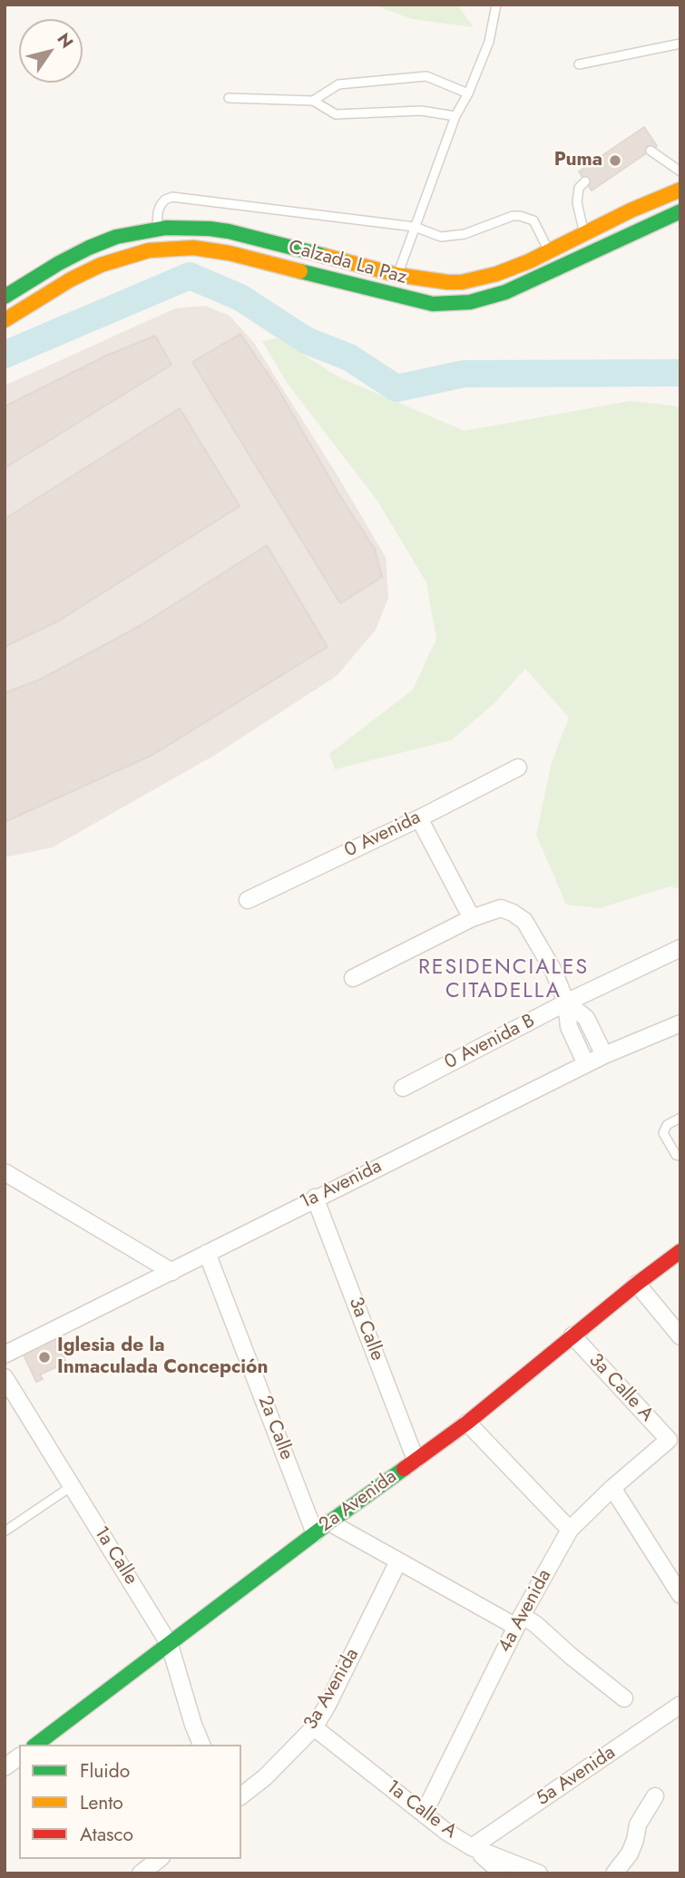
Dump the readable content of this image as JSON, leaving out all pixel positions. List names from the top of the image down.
{
  "streets": {
    "main road": ["Calzada La Paz", "2a Avenida"],
    "street": [
      "0 Avenida",
      "0 Avenida B",
      "1a Avenida",
      "3a Calle",
      "3a Calle A",
      "2a Calle",
      "1a Calle",
      "4a Avenida",
      "3a Avenida",
      "5a Avenida",
      "1a Calle A"
    ]
  },
  "crossings": [
    ["1a Avenida", "3a Calle"],
    ["1a Avenida", "2a Calle"],
    ["3a Calle", "2a Avenida"],
    ["3a Calle A", "2a Avenida"],
    ["3a Calle A", "4a Avenida"],
    ["2a Calle", "2a Avenida"],
    ["2a Avenida", "1a Calle"],
    ["4a Avenida", "1a Calle A"],
    ["3a Avenida", "1a Calle A"],
    ["5a Avenida", "1a Calle A"]
  ],
  "districts": ["RESIDENCIALES CITADELLA"],
  "places": ["Puma", "Iglesia de la Inmaculada Concepción"],
  "legend": ["Fluido", "Lento", "Atasco"],
  "north": "top right"
}
